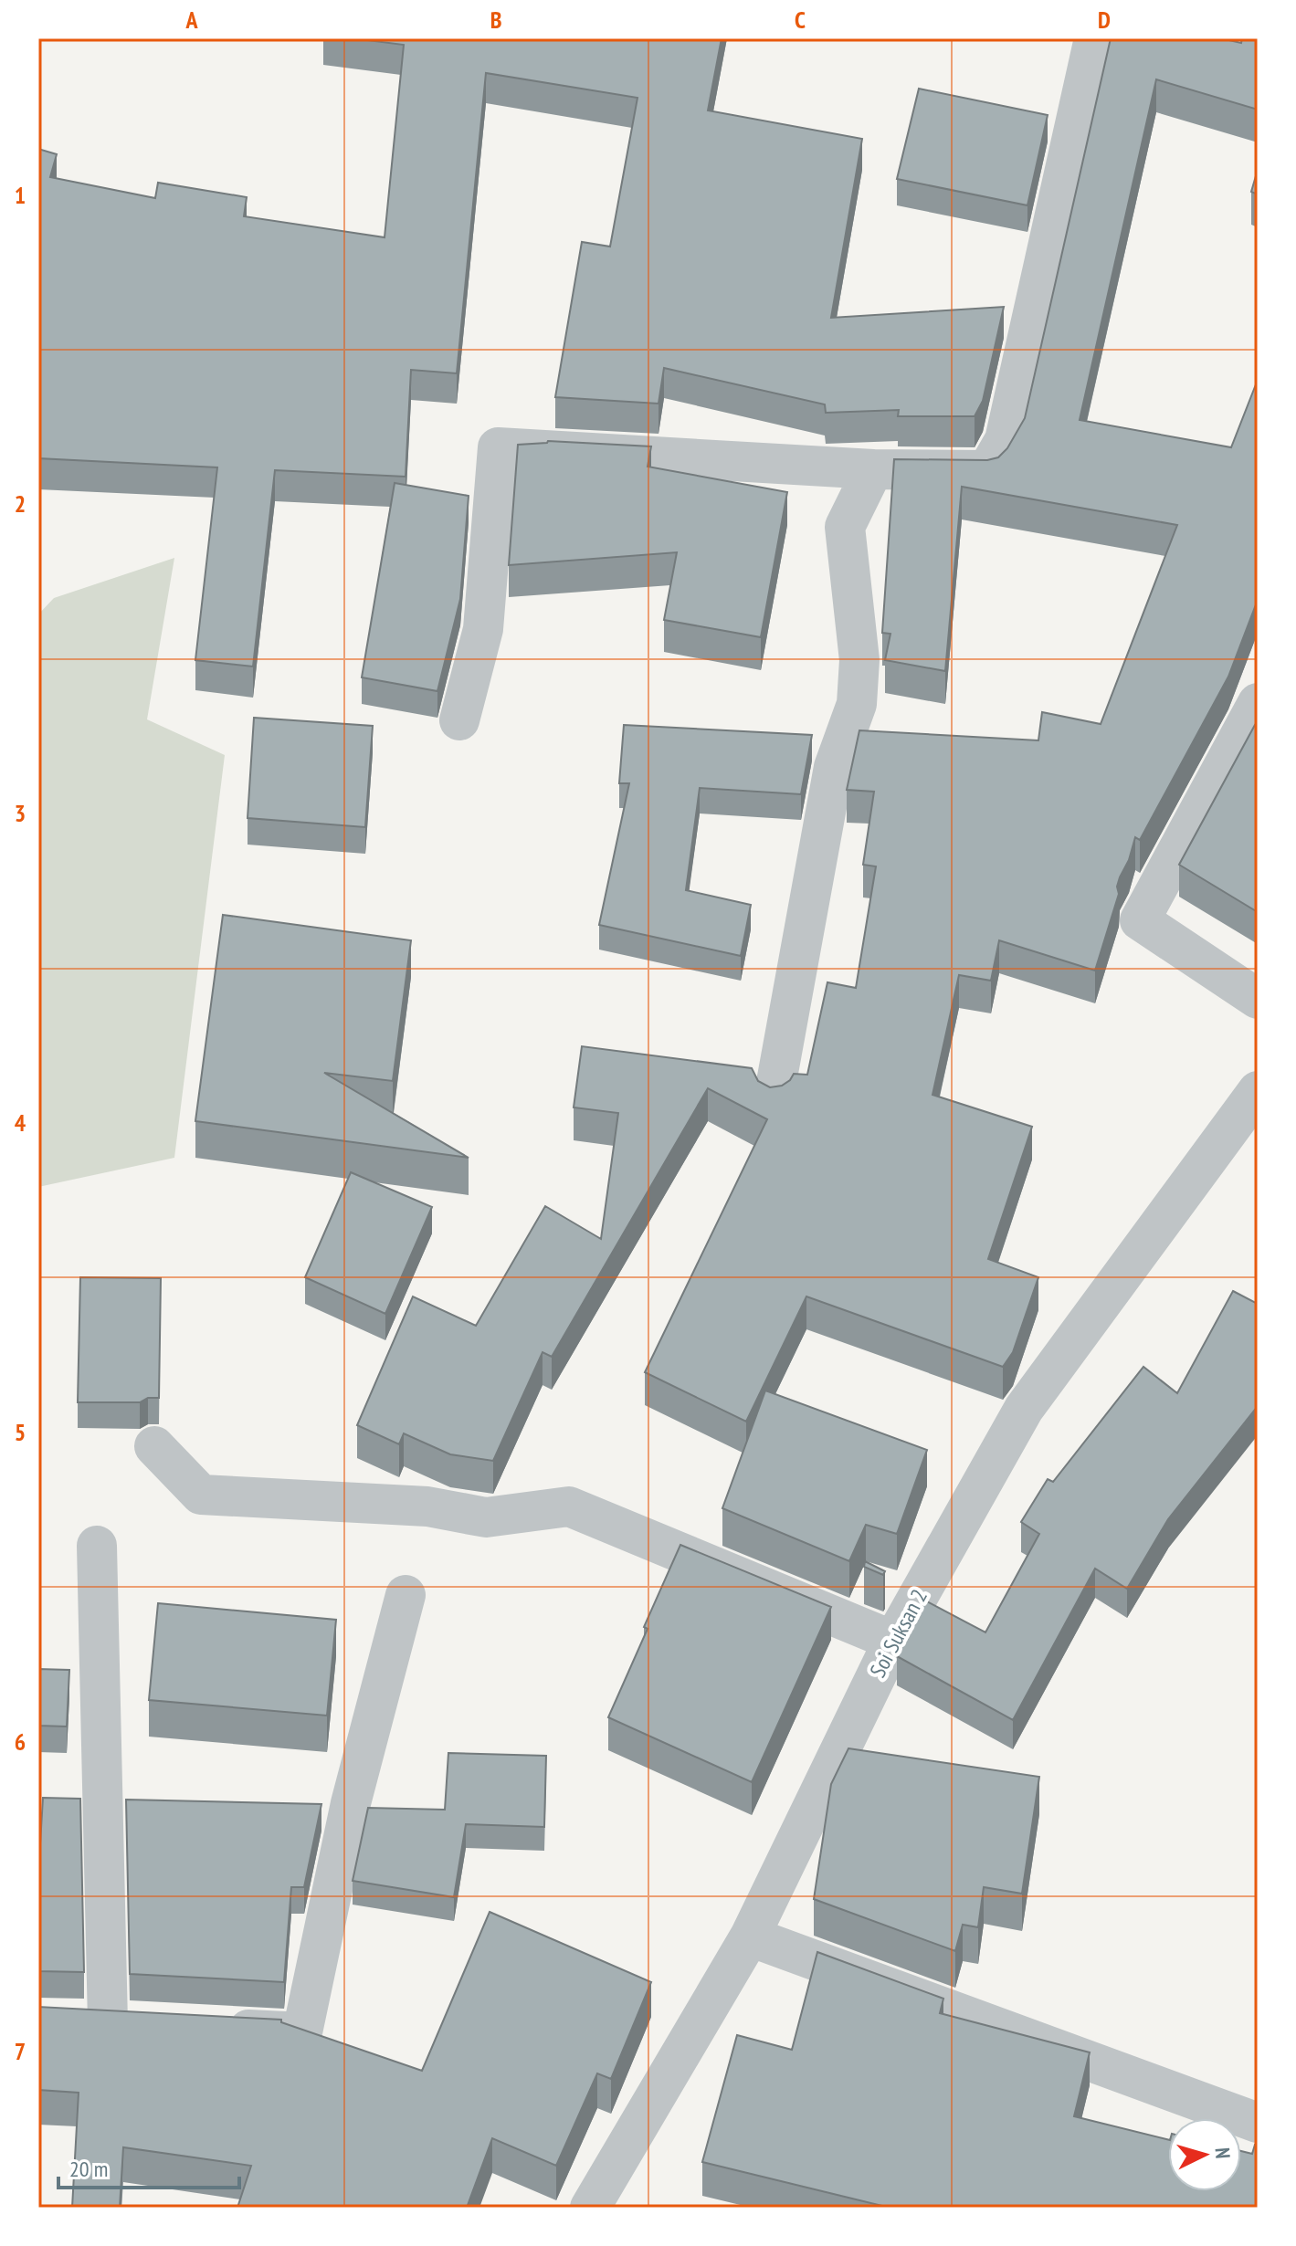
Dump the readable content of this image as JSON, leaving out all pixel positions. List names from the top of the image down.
{
  "streets": {
    "street": ["Soi Suksan 2"]
  },
  "scale_bar": "20 m",
  "north": "right",
  "grid": {
    "columns": [
      "A",
      "B",
      "C",
      "D"
    ],
    "rows": [
      "1",
      "2",
      "3",
      "4",
      "5",
      "6",
      "7"
    ]
  }
}
